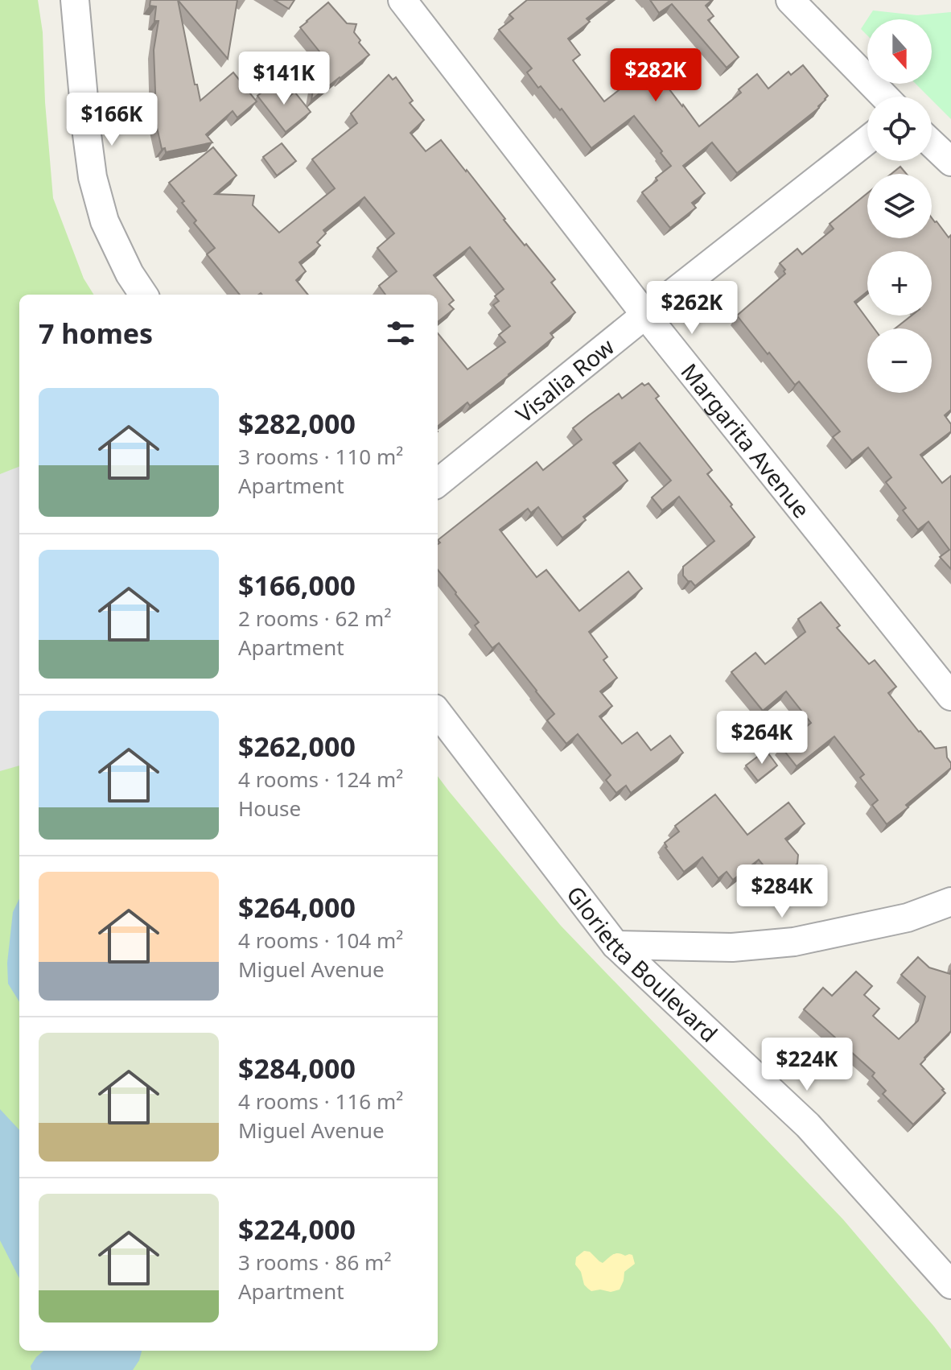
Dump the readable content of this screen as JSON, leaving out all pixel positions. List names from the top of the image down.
{
  "streets": {
    "street": ["Visalia Row", "Margarita Avenue", "Glorietta Boulevard"]
  },
  "crossings": [
    ["Visalia Row", "Margarita Avenue"]
  ],
  "north": "bottom",
  "page": {
    "map_buttons": ["+", "−"],
    "price": [
      "$282K",
      "$141K",
      "$166K",
      "$262K",
      "$264K",
      "$284K",
      "$224K"
    ],
    "heading": "7 homes",
    "list": [
      {
        "name": "$282,000",
        "note": "3 rooms · 110 m² · Apartment"
      },
      {
        "name": "$166,000",
        "note": "2 rooms · 62 m² · Apartment"
      },
      {
        "name": "$262,000",
        "note": "4 rooms · 124 m² · House"
      },
      {
        "name": "$264,000",
        "note": "4 rooms · 104 m² · Miguel Avenue"
      },
      {
        "name": "$284,000",
        "note": "4 rooms · 116 m² · Miguel Avenue"
      },
      {
        "name": "$224,000",
        "note": "3 rooms · 86 m² · Apartment"
      }
    ]
  }
}
